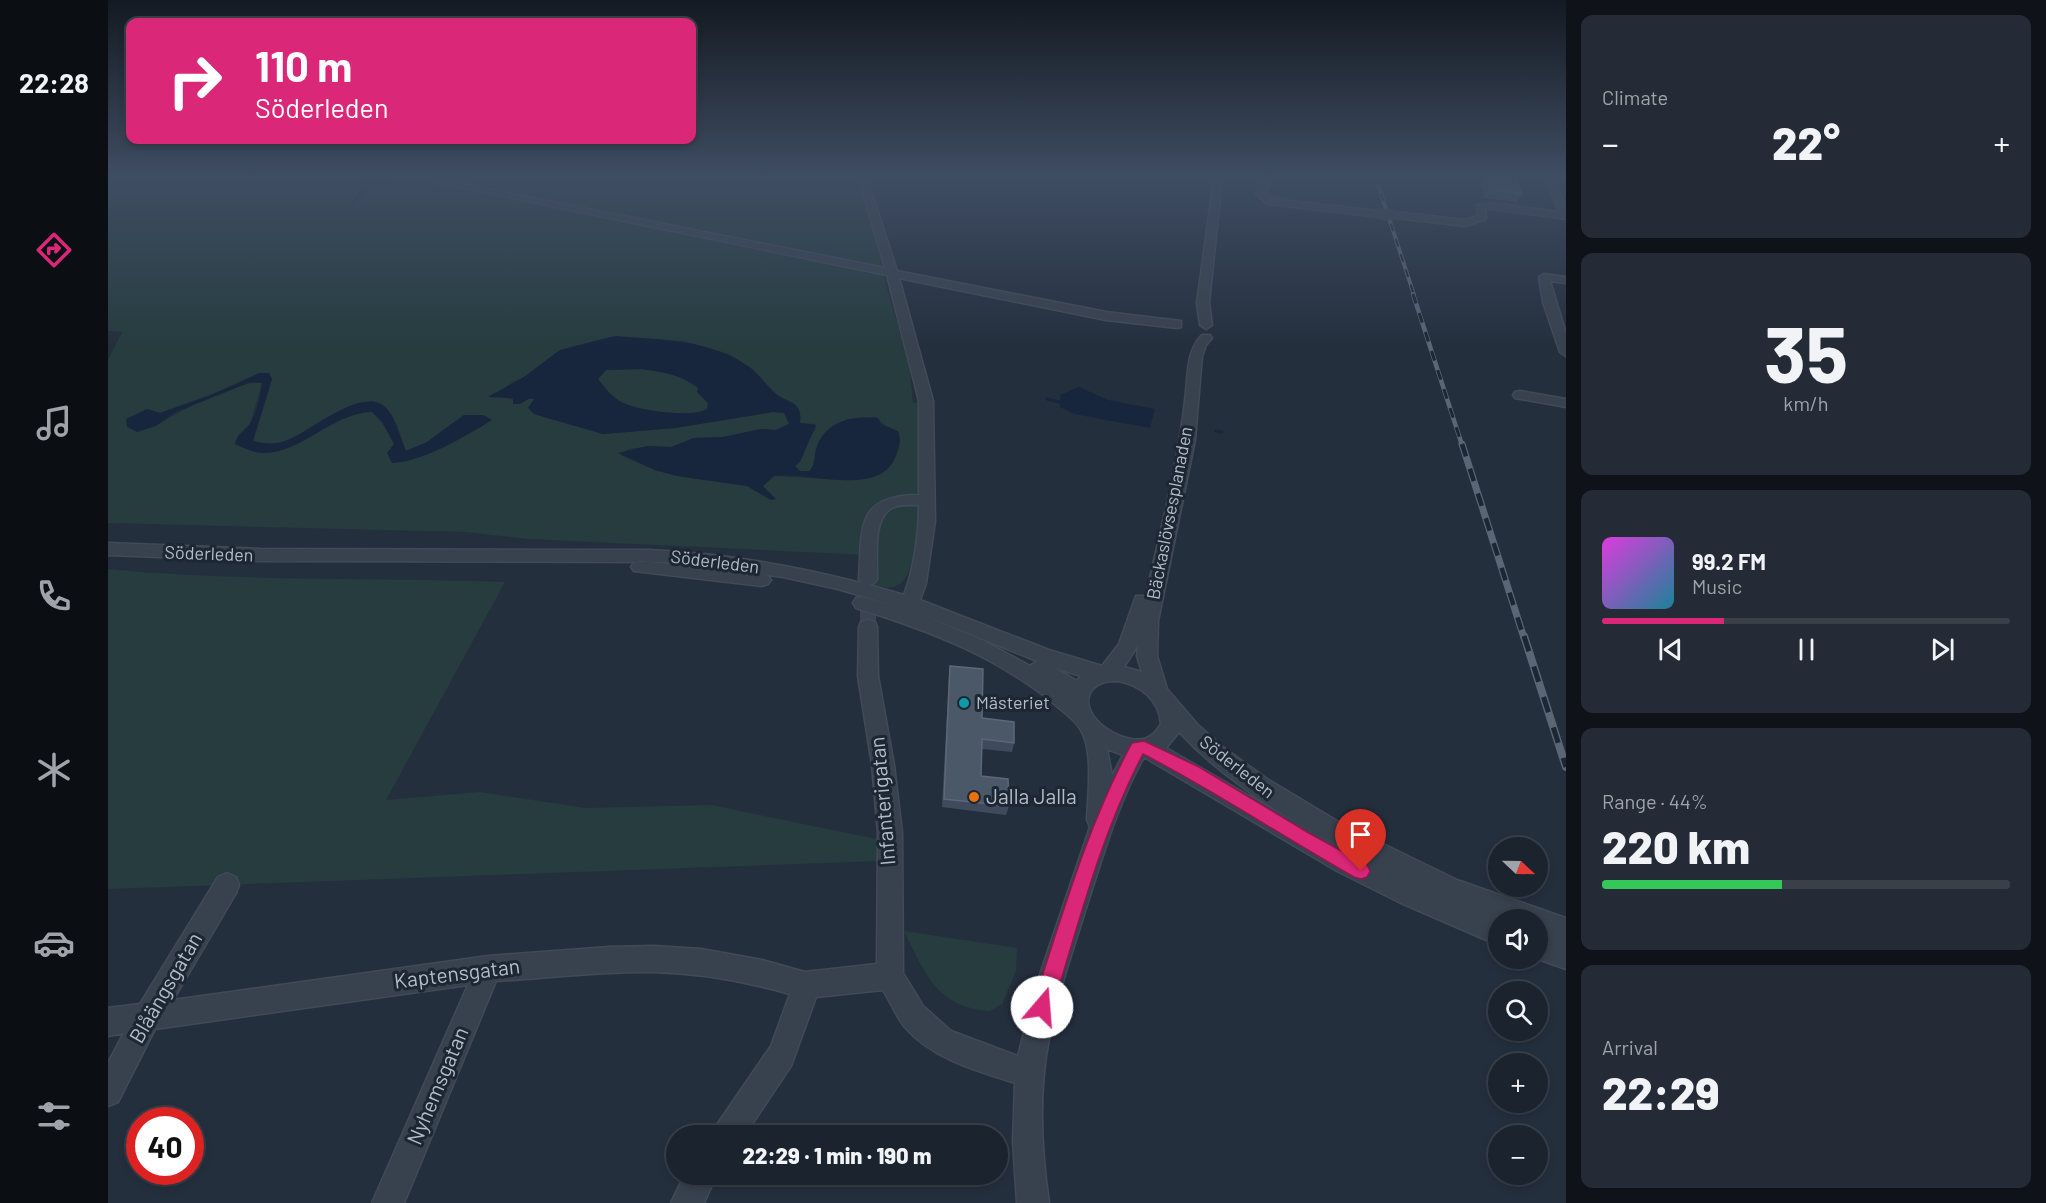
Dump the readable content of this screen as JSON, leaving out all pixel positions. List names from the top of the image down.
{
  "streets": {
    "street": [
      "Bäckaslövsesplanaden",
      "Söderleden",
      "Infanterigatan",
      "Kaptensgatan",
      "Blåängsgatan",
      "Nyhemsgatan"
    ]
  },
  "crossings": [
    ["Bäckaslövsesplanaden", "Söderleden"],
    ["Kaptensgatan", "Blåängsgatan"],
    ["Kaptensgatan", "Nyhemsgatan"]
  ],
  "places": ["Mästeriet", "Jalla Jalla"],
  "north": "right",
  "page": {
    "tabs": "22:28",
    "tile": [
      "Climate",
      ["35", "km/h"],
      ["Range · 44%", "220 km"],
      ["Arrival", "22:29"]
    ],
    "turn": ["110 m", "Söderleden"],
    "heat": ["−", "22°", "+"],
    "song": ["99.2 FM", "Music"],
    "map_buttons": ["+", "−"],
    "limit": "40",
    "trip": "22:29 · 1 min · 190 m"
  }
}
